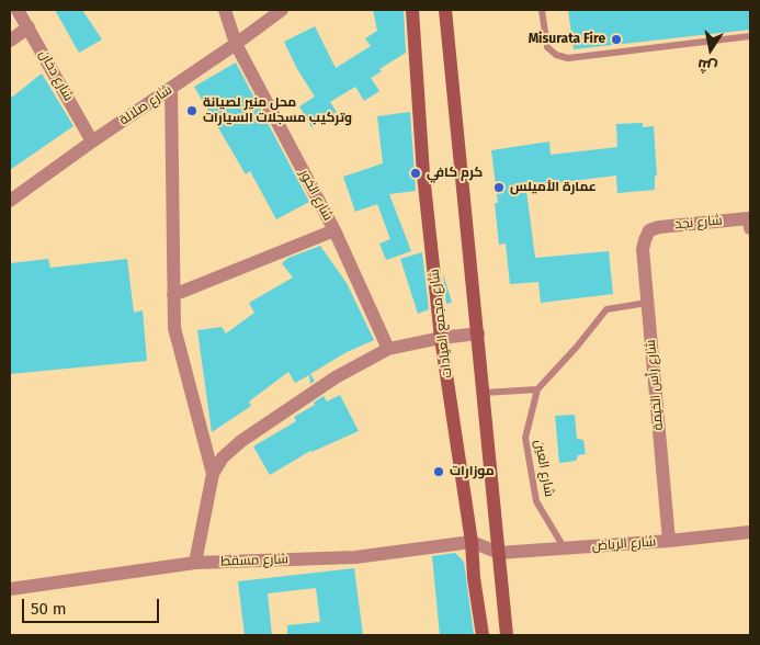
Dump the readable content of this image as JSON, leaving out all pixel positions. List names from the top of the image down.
{
  "streets": {
    "main road": ["شارع مجمع العيادات"],
    "street": [
      "شارع دخان",
      "شارع صلالة",
      "شارع الخور",
      "شارع نجد",
      "شارع رأس الخيمة",
      "شارع الرياض",
      "شارع مسقط"
    ],
    "lane": ["شارع العين"]
  },
  "crossings": [
    ["شارع دخان", "شارع صلالة"],
    ["شارع صلالة", "شارع الخور"],
    ["شارع نجد", "شارع رأس الخيمة"],
    ["شارع مجمع العيادات", "شارع مسقط"],
    ["شارع رأس الخيمة", "شارع الرياض"],
    ["شارع العين", "شارع الرياض"]
  ],
  "places": [
    "Misurata Fire",
    "محل منير لصيانة وتركيب مسجلات السيارات",
    "كرم كافي",
    "عمارة الأميلس",
    "موزارات"
  ],
  "scale_bar": "50 m",
  "north": "bottom"
}
